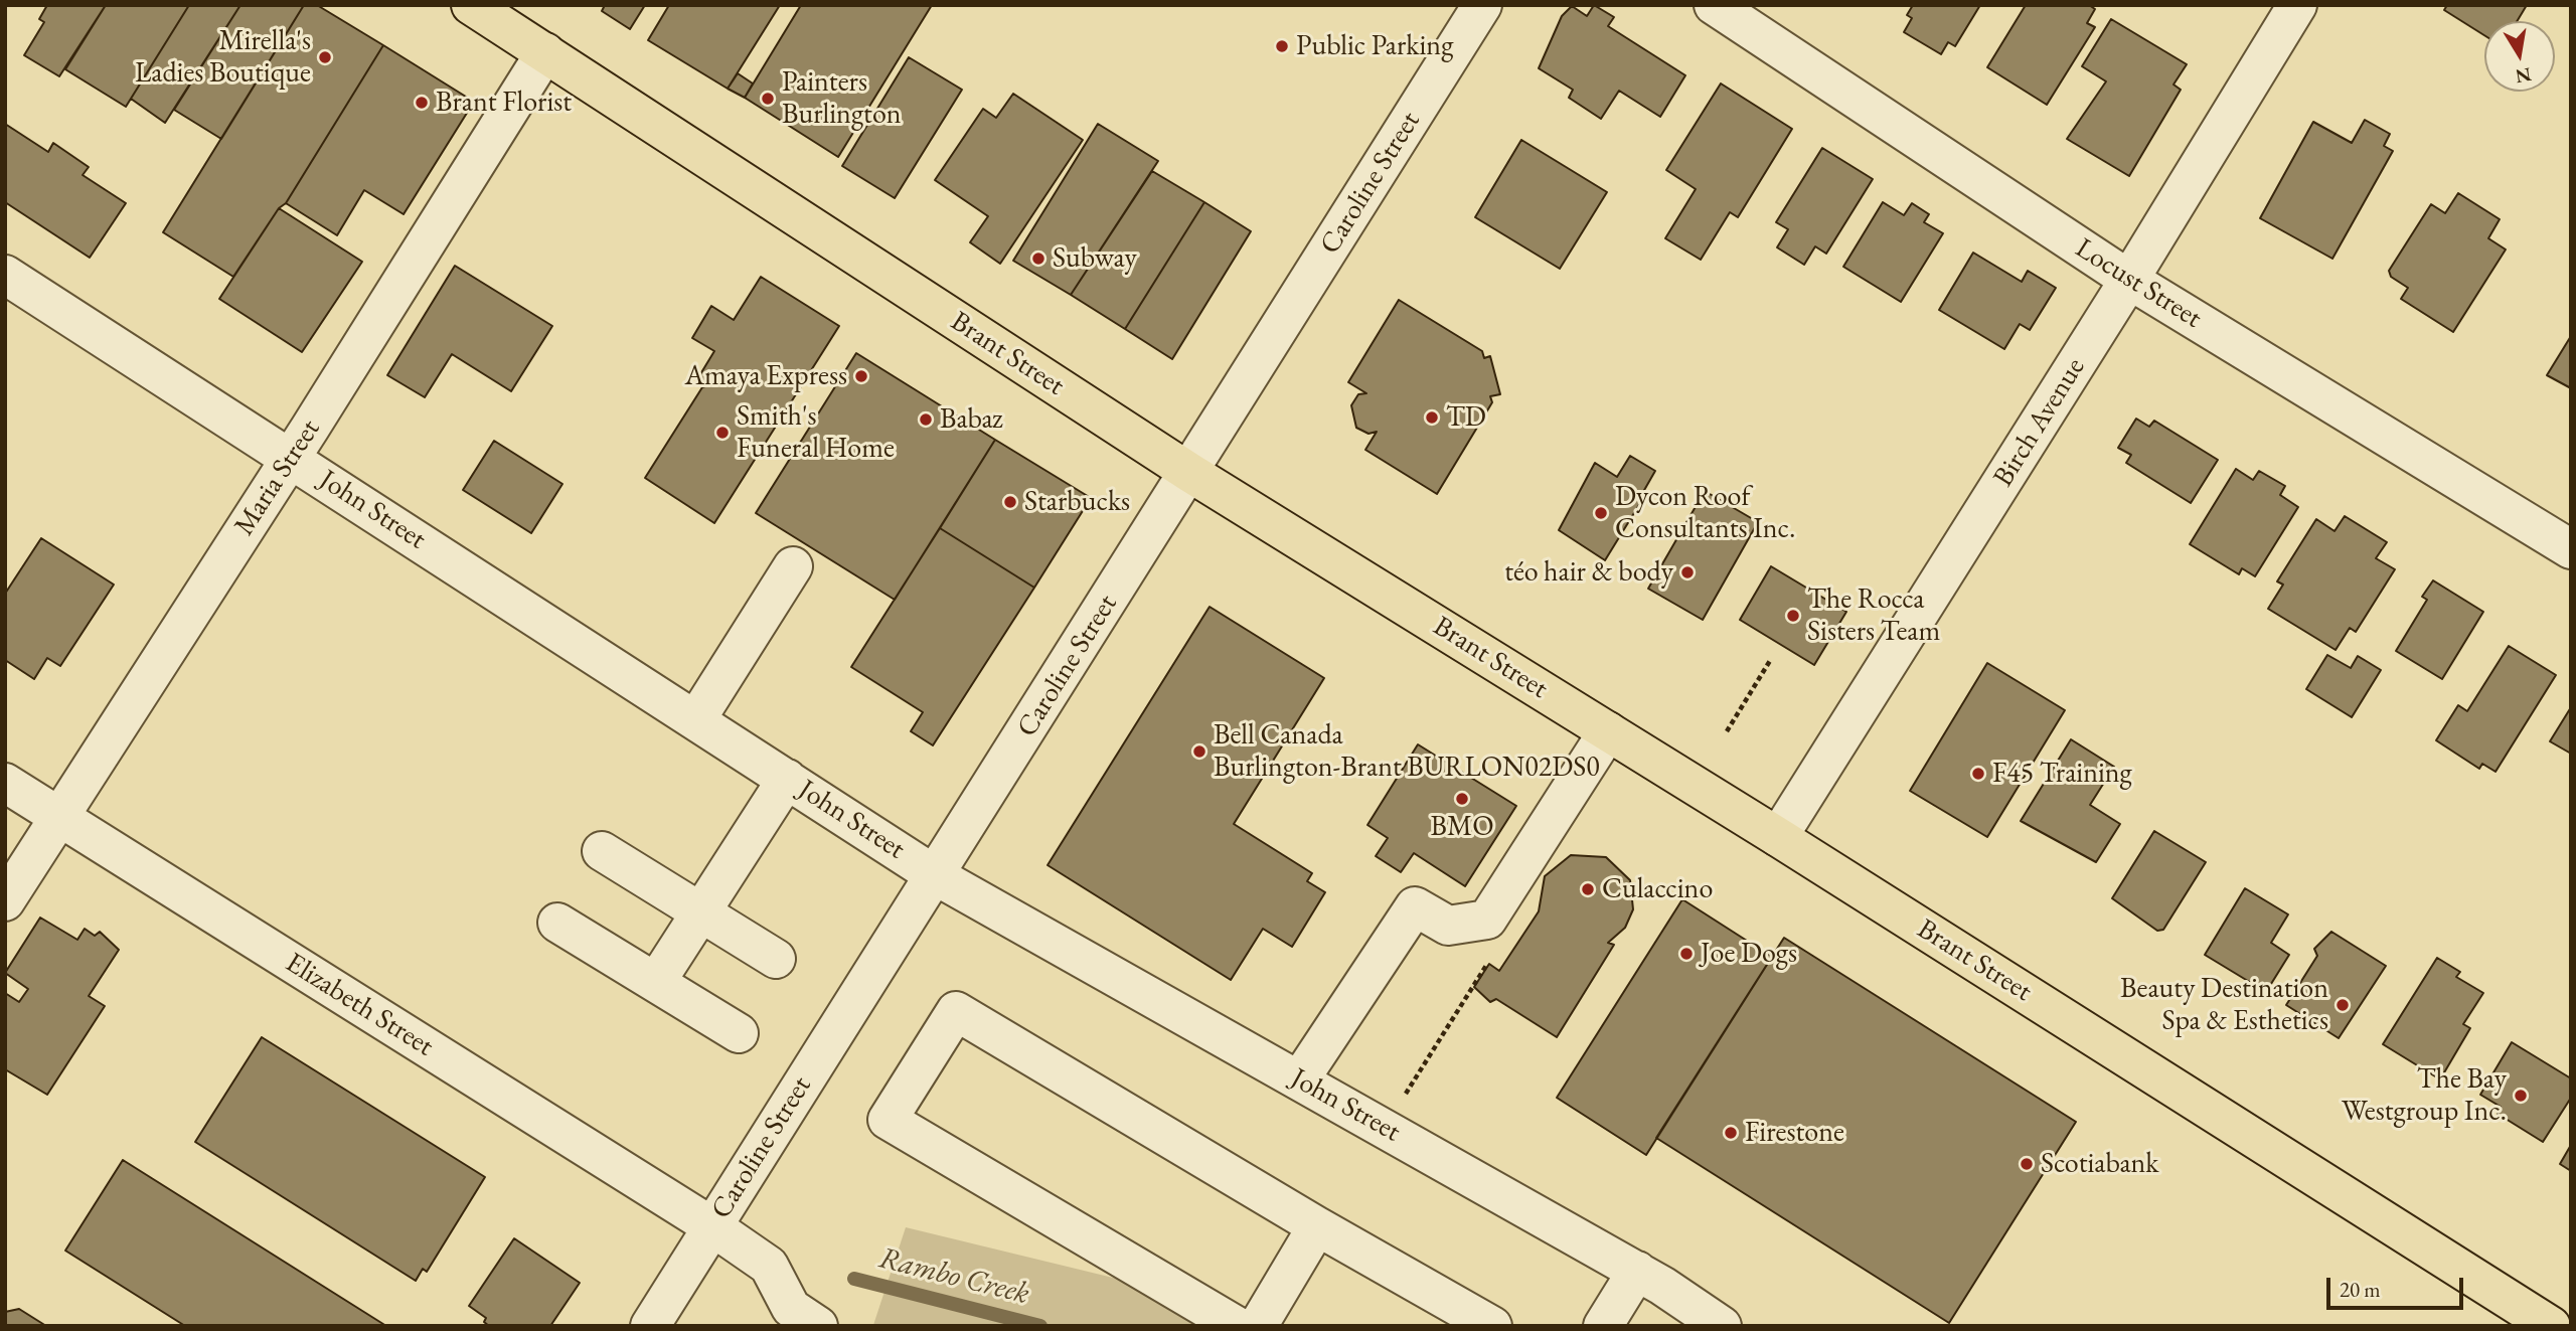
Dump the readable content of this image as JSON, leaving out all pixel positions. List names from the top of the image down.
{
  "streets": {
    "main road": ["Brant Street"],
    "street": [
      "Caroline Street",
      "Locust Street",
      "Birch Avenue",
      "Maria Street",
      "John Street",
      "Elizabeth Street"
    ]
  },
  "crossings": [
    ["Caroline Street", "Brant Street"],
    ["Caroline Street", "John Street"],
    ["Caroline Street", "Elizabeth Street"],
    ["Locust Street", "Birch Avenue"],
    ["Brant Street", "Birch Avenue"],
    ["Brant Street", "Maria Street"],
    ["Maria Street", "John Street"],
    ["Maria Street", "Elizabeth Street"]
  ],
  "water": ["Rambo Creek"],
  "places": [
    "Public Parking",
    "Mirella's Ladies Boutique",
    "Painters Burlington",
    "Brant Florist",
    "Subway",
    "Amaya Express",
    "TD",
    "Babaz",
    "Smith's Funeral Home",
    "Starbucks",
    "Dycon Roof Consultants Inc.",
    "téo hair & body",
    "The Rocca Sisters Team",
    "Bell Canada Burlington-Brant BURLON02DS0",
    "F45 Training",
    "BMO",
    "Culaccino",
    "Joe Dogs",
    "Beauty Destination Spa & Esthetics",
    "The Bay Westgroup Inc.",
    "Firestone",
    "Scotiabank"
  ],
  "scale_bar": "20 m",
  "north": "bottom"
}
